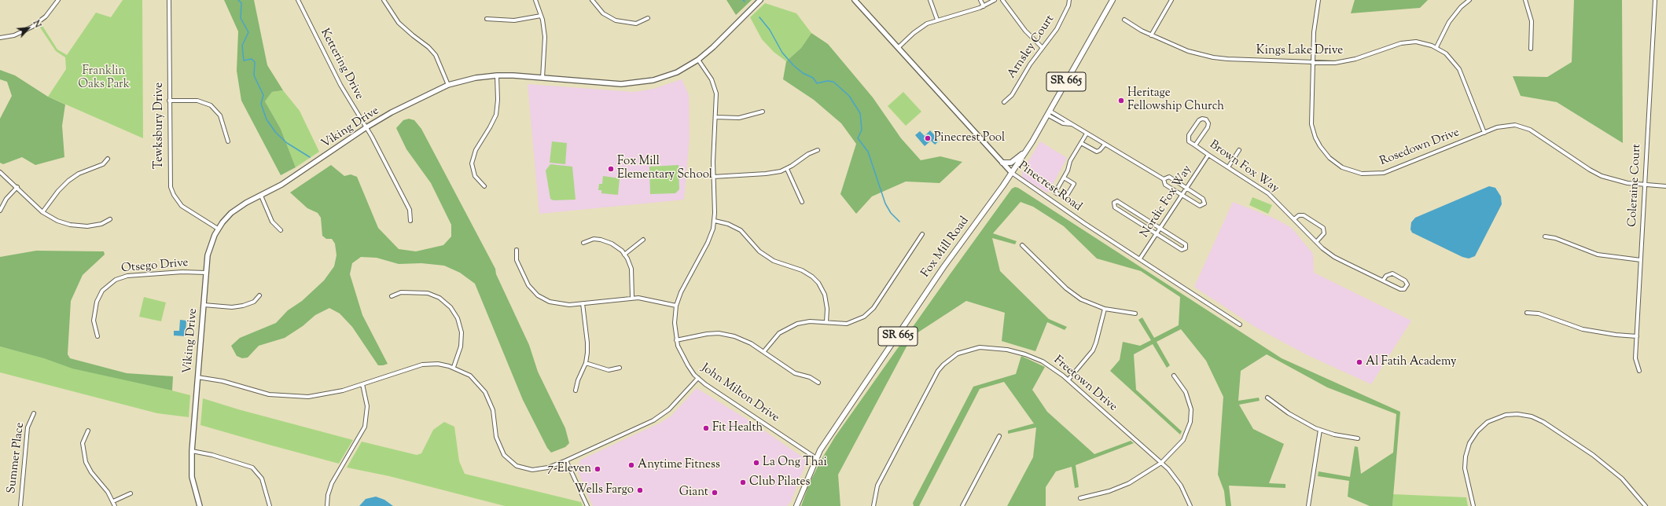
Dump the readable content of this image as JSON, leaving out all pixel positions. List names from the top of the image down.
{
  "streets": {
    "main road": ["SR 665", "Fox Mill Road"],
    "street": [
      "Arnsley Court",
      "Kings Lake Drive",
      "Kettering Drive",
      "Tewksbury Drive",
      "Viking Drive",
      "Rosedown Drive",
      "Brown Fox Way",
      "Coleraine Court",
      "Pinecrest Road",
      "Nordic Fox Way",
      "Otsego Drive",
      "Freetown Drive",
      "John Milton Drive",
      "Summer Place"
    ]
  },
  "crossings": [
    ["Kings Lake Drive", "Rosedown Drive"],
    ["Kettering Drive", "Viking Drive"],
    ["Tewksbury Drive", "Viking Drive"],
    ["Viking Drive", "Otsego Drive"],
    ["Viking Drive", "John Milton Drive"],
    ["Rosedown Drive", "Coleraine Court"],
    ["Brown Fox Way", "Nordic Fox Way"],
    ["Pinecrest Road", "Nordic Fox Way"],
    ["Pinecrest Road", "Fox Mill Road"],
    ["Fox Mill Road", "John Milton Drive"]
  ],
  "parks": ["Franklin Oaks Park"],
  "places": [
    "Heritage Fellowship Church",
    "Pinecrest Pool",
    "Fox Mill Elementary School",
    "Al Fatih Academy",
    "Fit Health",
    "La Ong Thai",
    "Anytime Fitness",
    "7-Eleven",
    "Club Pilates",
    "Wells Fargo",
    "Giant"
  ],
  "north": "top right"
}
